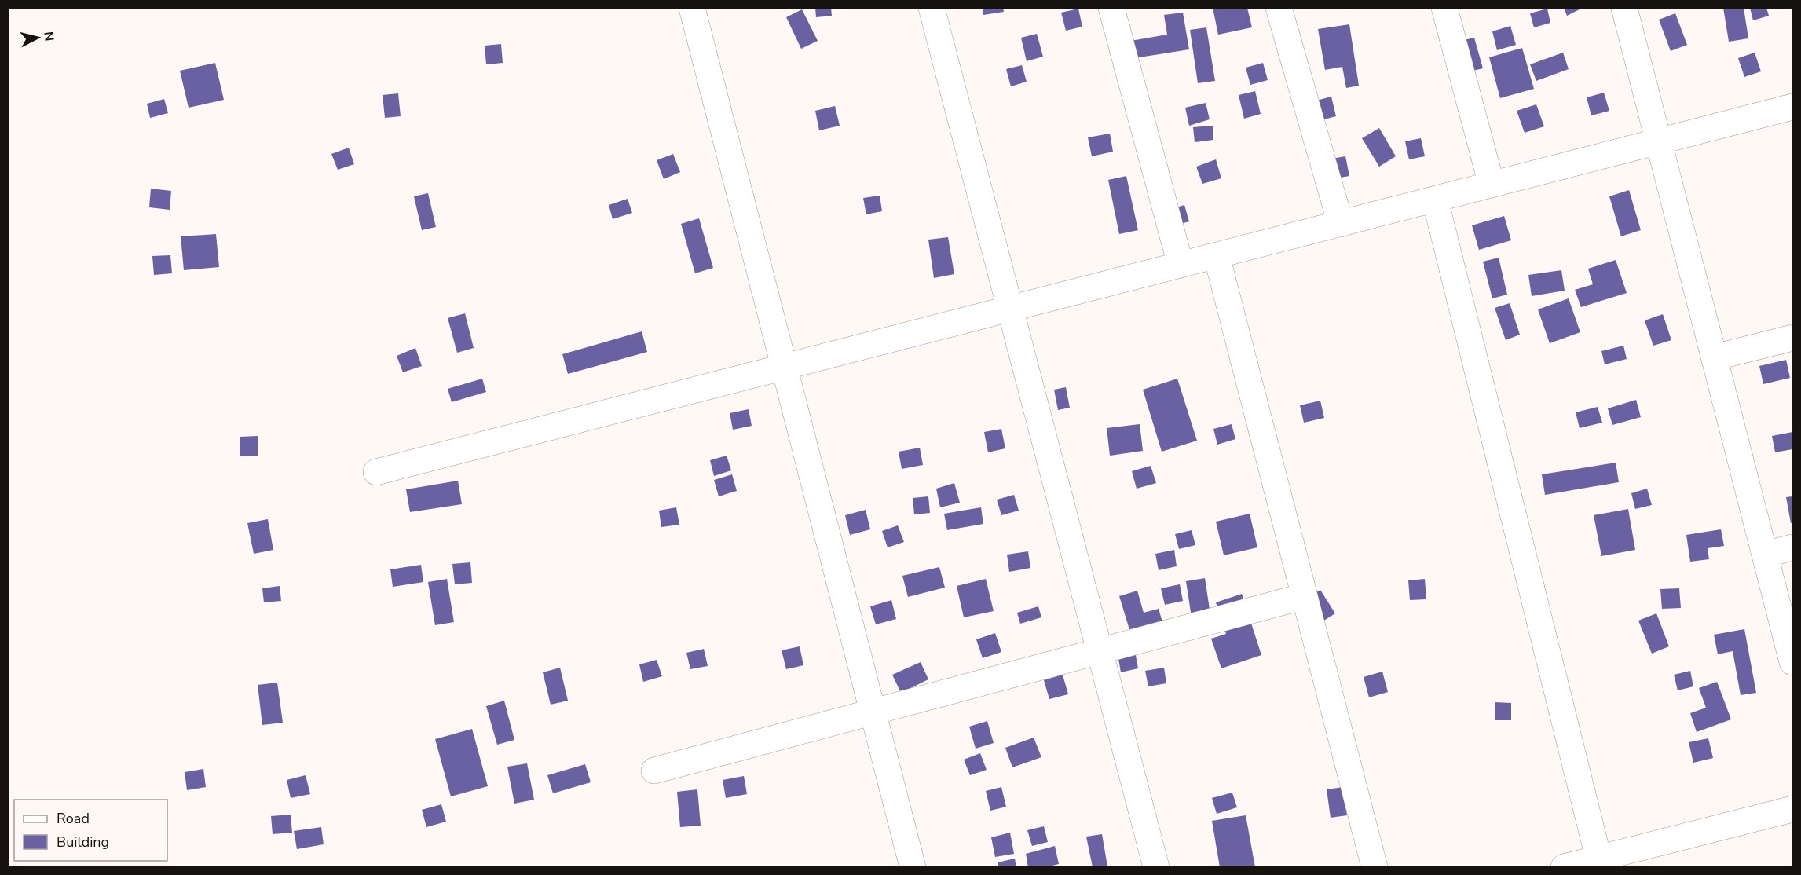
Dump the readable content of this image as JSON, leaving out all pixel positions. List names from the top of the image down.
{
  "legend": ["Road", "Building"],
  "north": "right"
}
